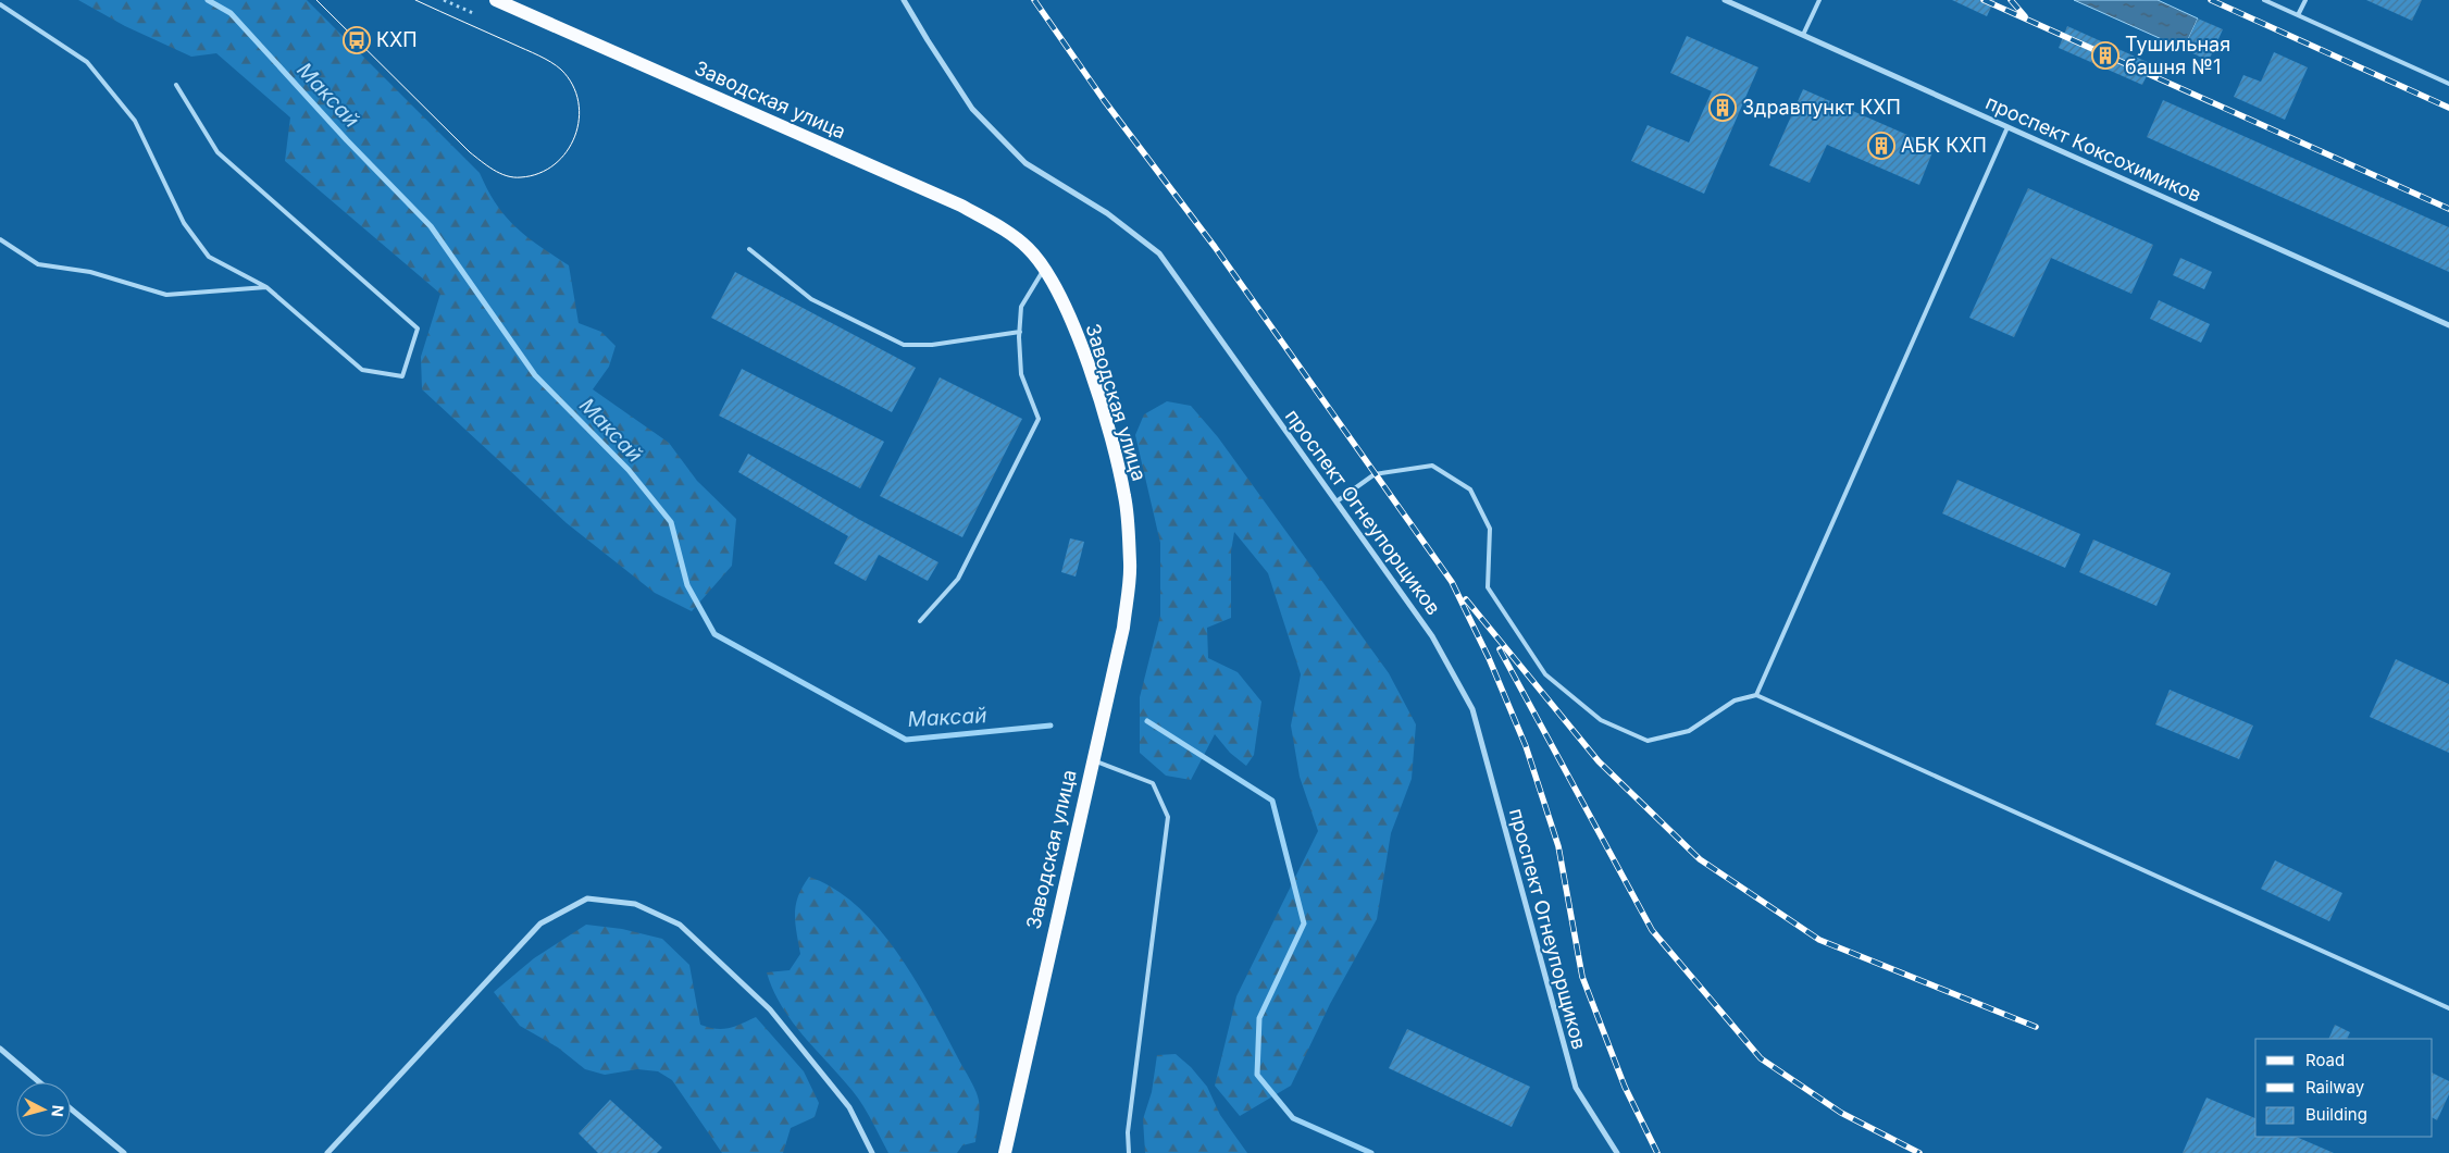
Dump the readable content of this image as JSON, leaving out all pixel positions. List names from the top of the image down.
{
  "streets": {
    "main road": ["Заводская улица"],
    "street": ["проспект Коксохимиков", "проспект Огнеупорщиков"]
  },
  "water": ["Максай"],
  "places": {
    "bus stop": ["КХП"],
    "building": ["Тушильная башня №1", "Здравпункт КХП", "АБК КХП"]
  },
  "legend": ["Road", "Railway", "Building"],
  "north": "right"
}
